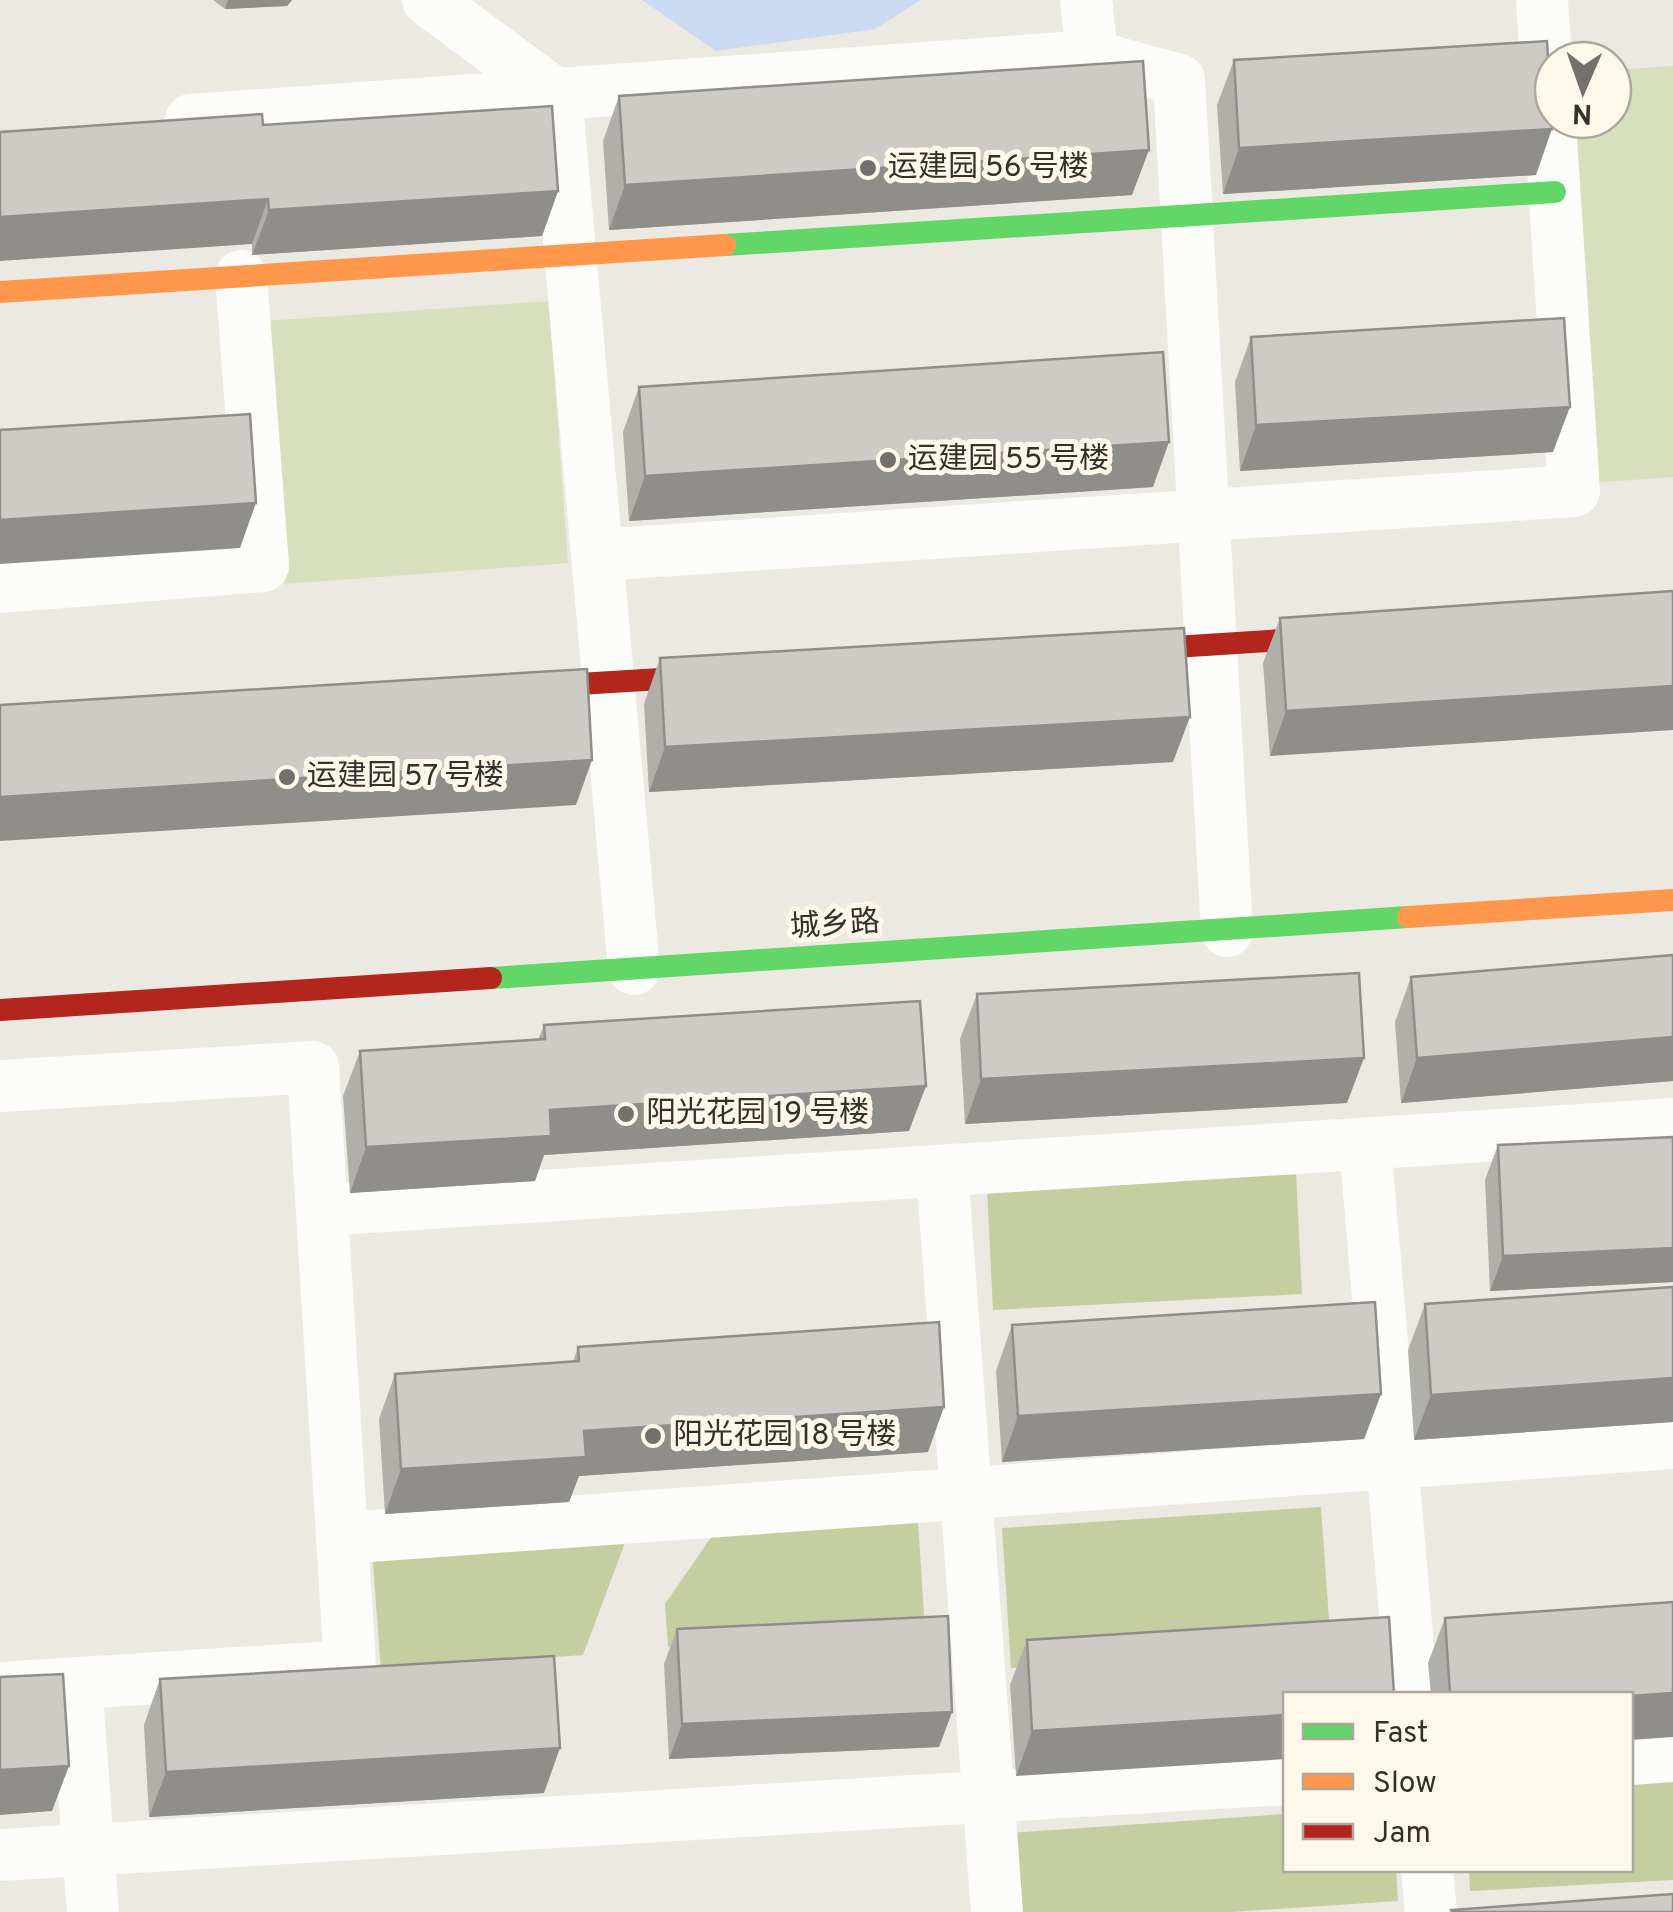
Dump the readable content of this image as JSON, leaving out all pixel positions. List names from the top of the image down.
{
  "streets": {
    "street": ["城乡路"]
  },
  "places": [
    "运建园 56 号楼",
    "运建园 55 号楼",
    "运建园 57 号楼",
    "阳光花园 19 号楼",
    "阳光花园 18 号楼"
  ],
  "legend": ["Fast", "Slow", "Jam"],
  "north": "bottom"
}
